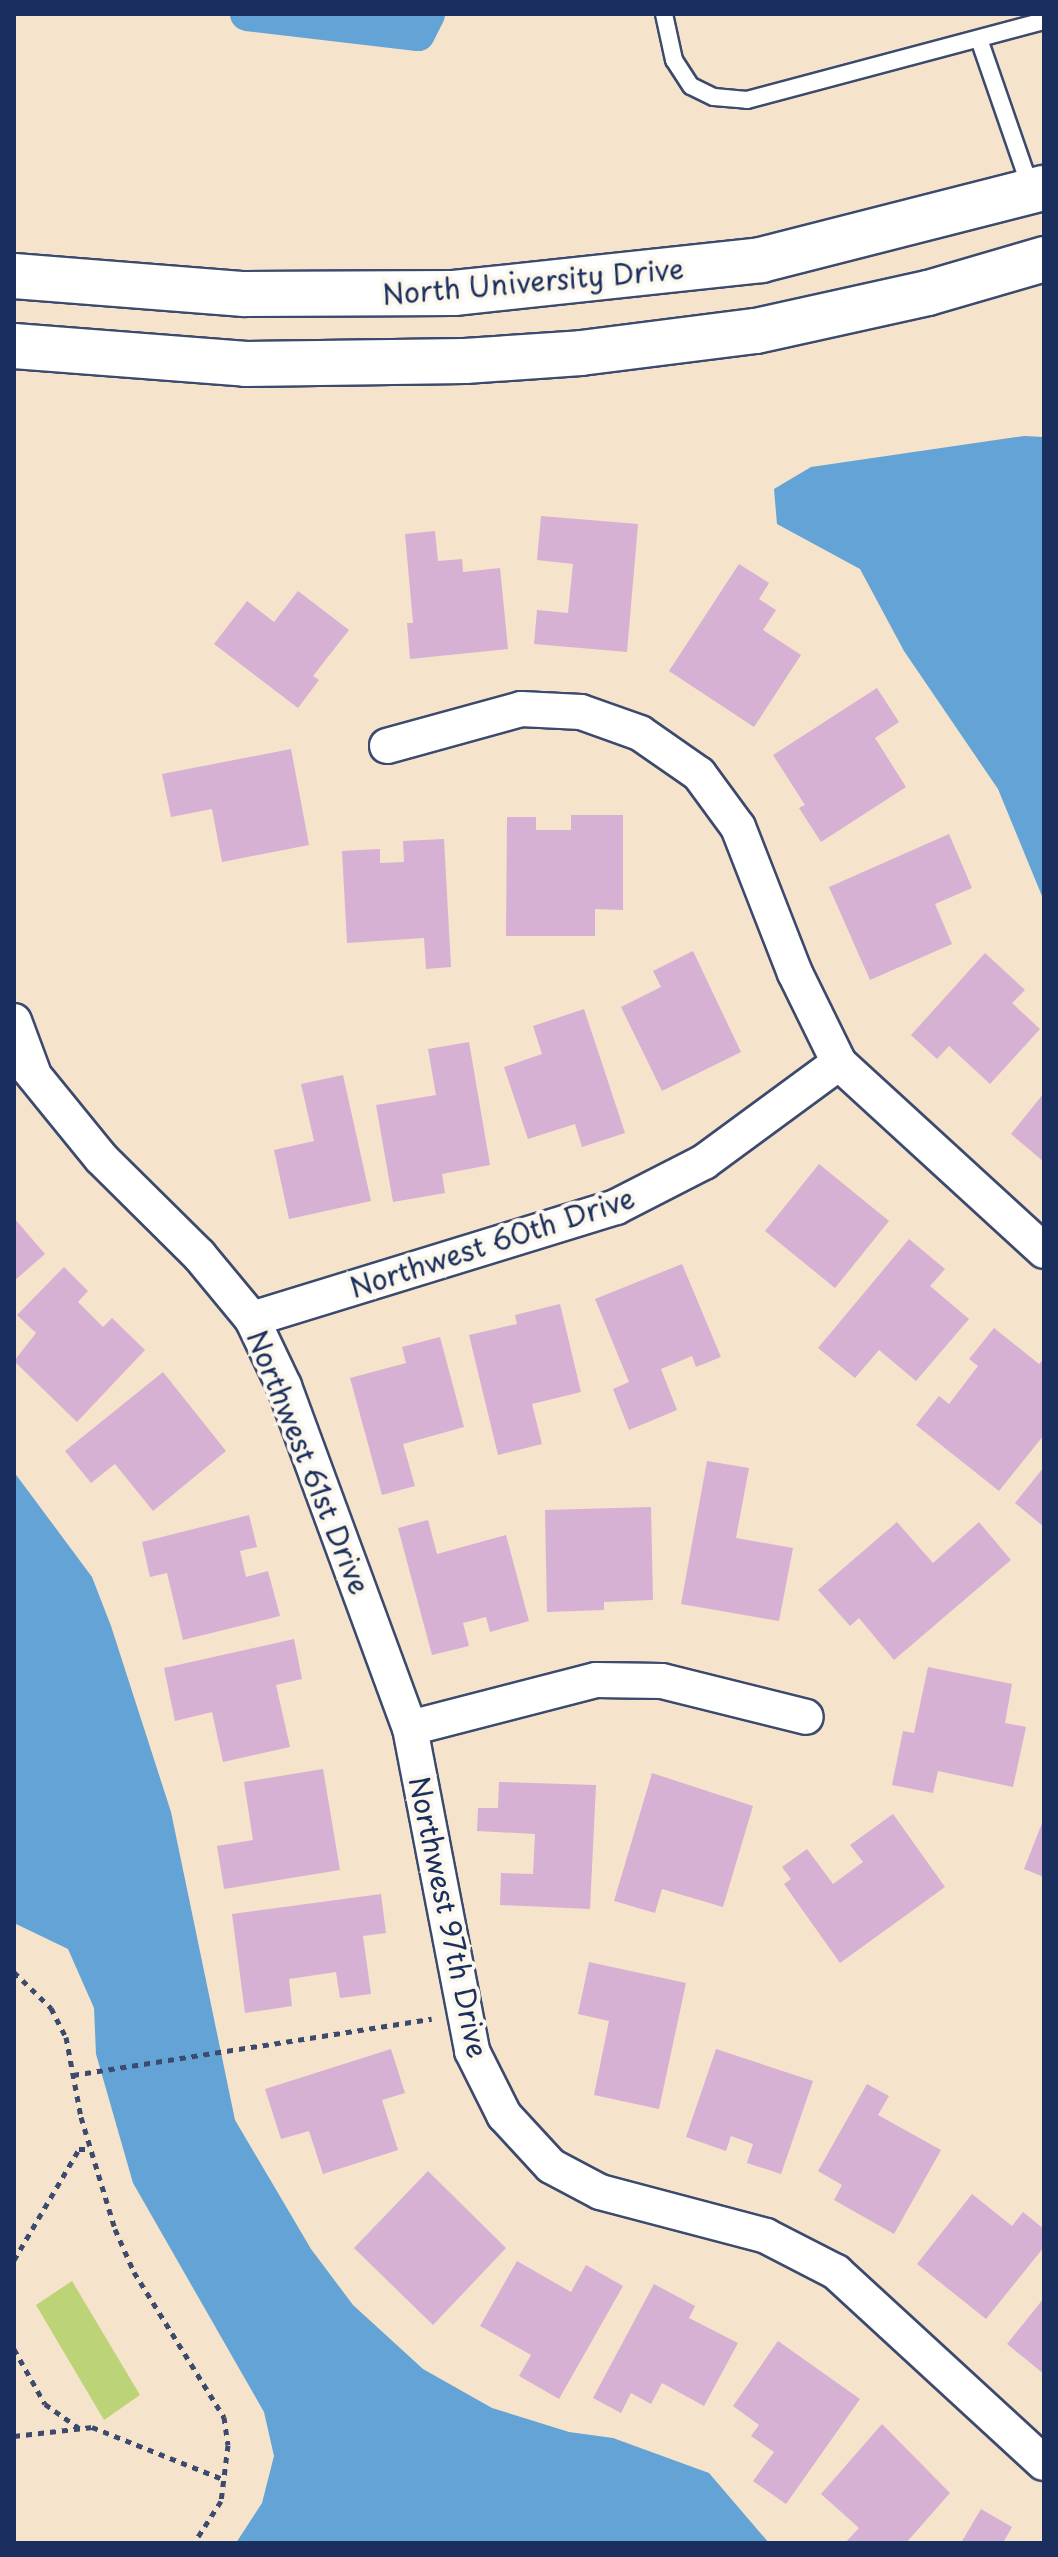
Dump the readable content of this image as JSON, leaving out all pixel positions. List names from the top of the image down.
{
  "streets": {
    "main road": ["North University Drive"],
    "street": ["Northwest 60th Drive", "Northwest 61st Drive", "Northwest 97th Drive"]
  },
  "crossings": [
    ["Northwest 60th Drive", "Northwest 61st Drive"],
    ["Northwest 61st Drive", "Northwest 97th Drive"]
  ]
}
